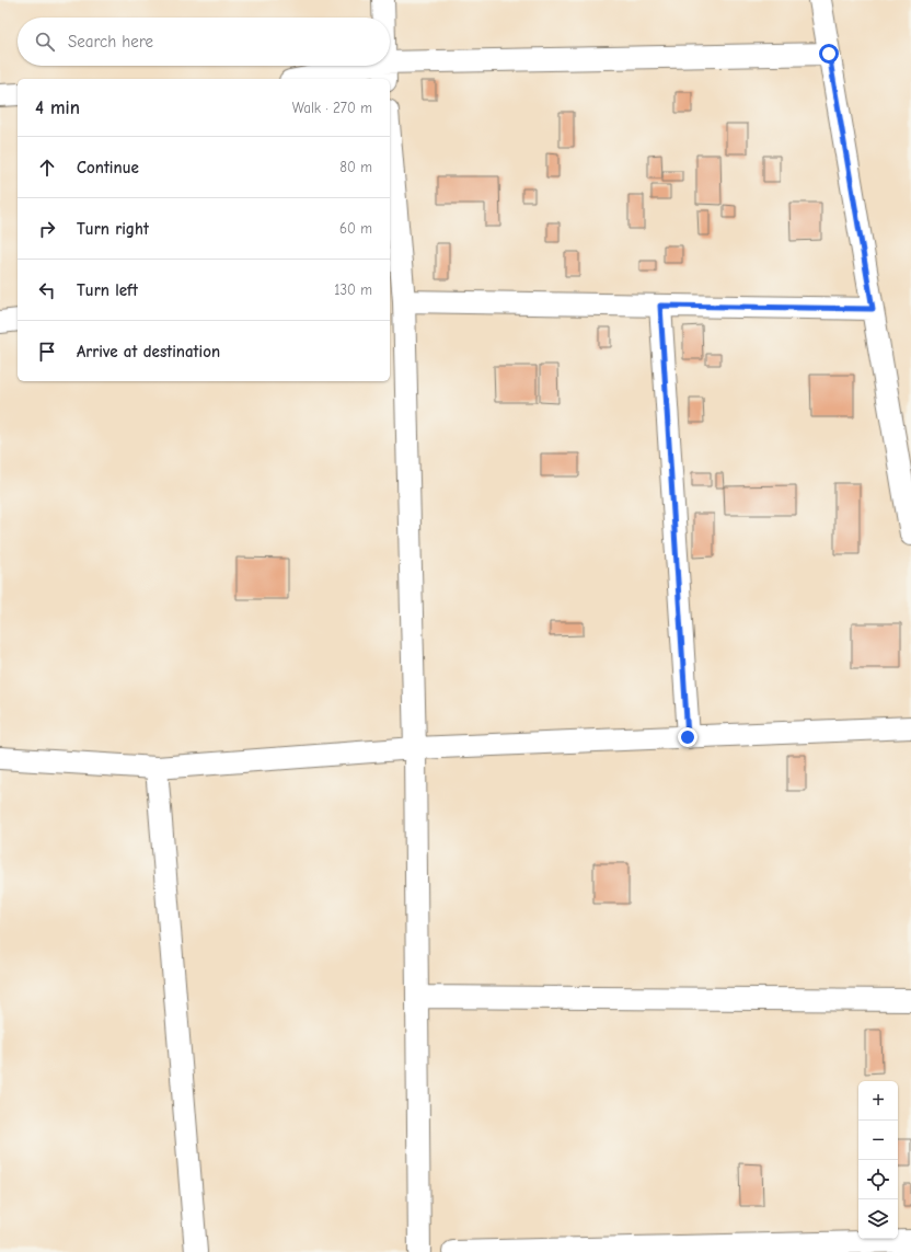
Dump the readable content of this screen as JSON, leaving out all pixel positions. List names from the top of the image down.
{
  "page": {
    "search": "Search here",
    "heading": ["4 min", "Walk · 270 m"],
    "list": [
      ["Continue", "80 m"],
      ["Turn right", "60 m"],
      ["Turn left", "130 m"],
      "Arrive at destination"
    ],
    "map_buttons": ["+", "−"]
  }
}
